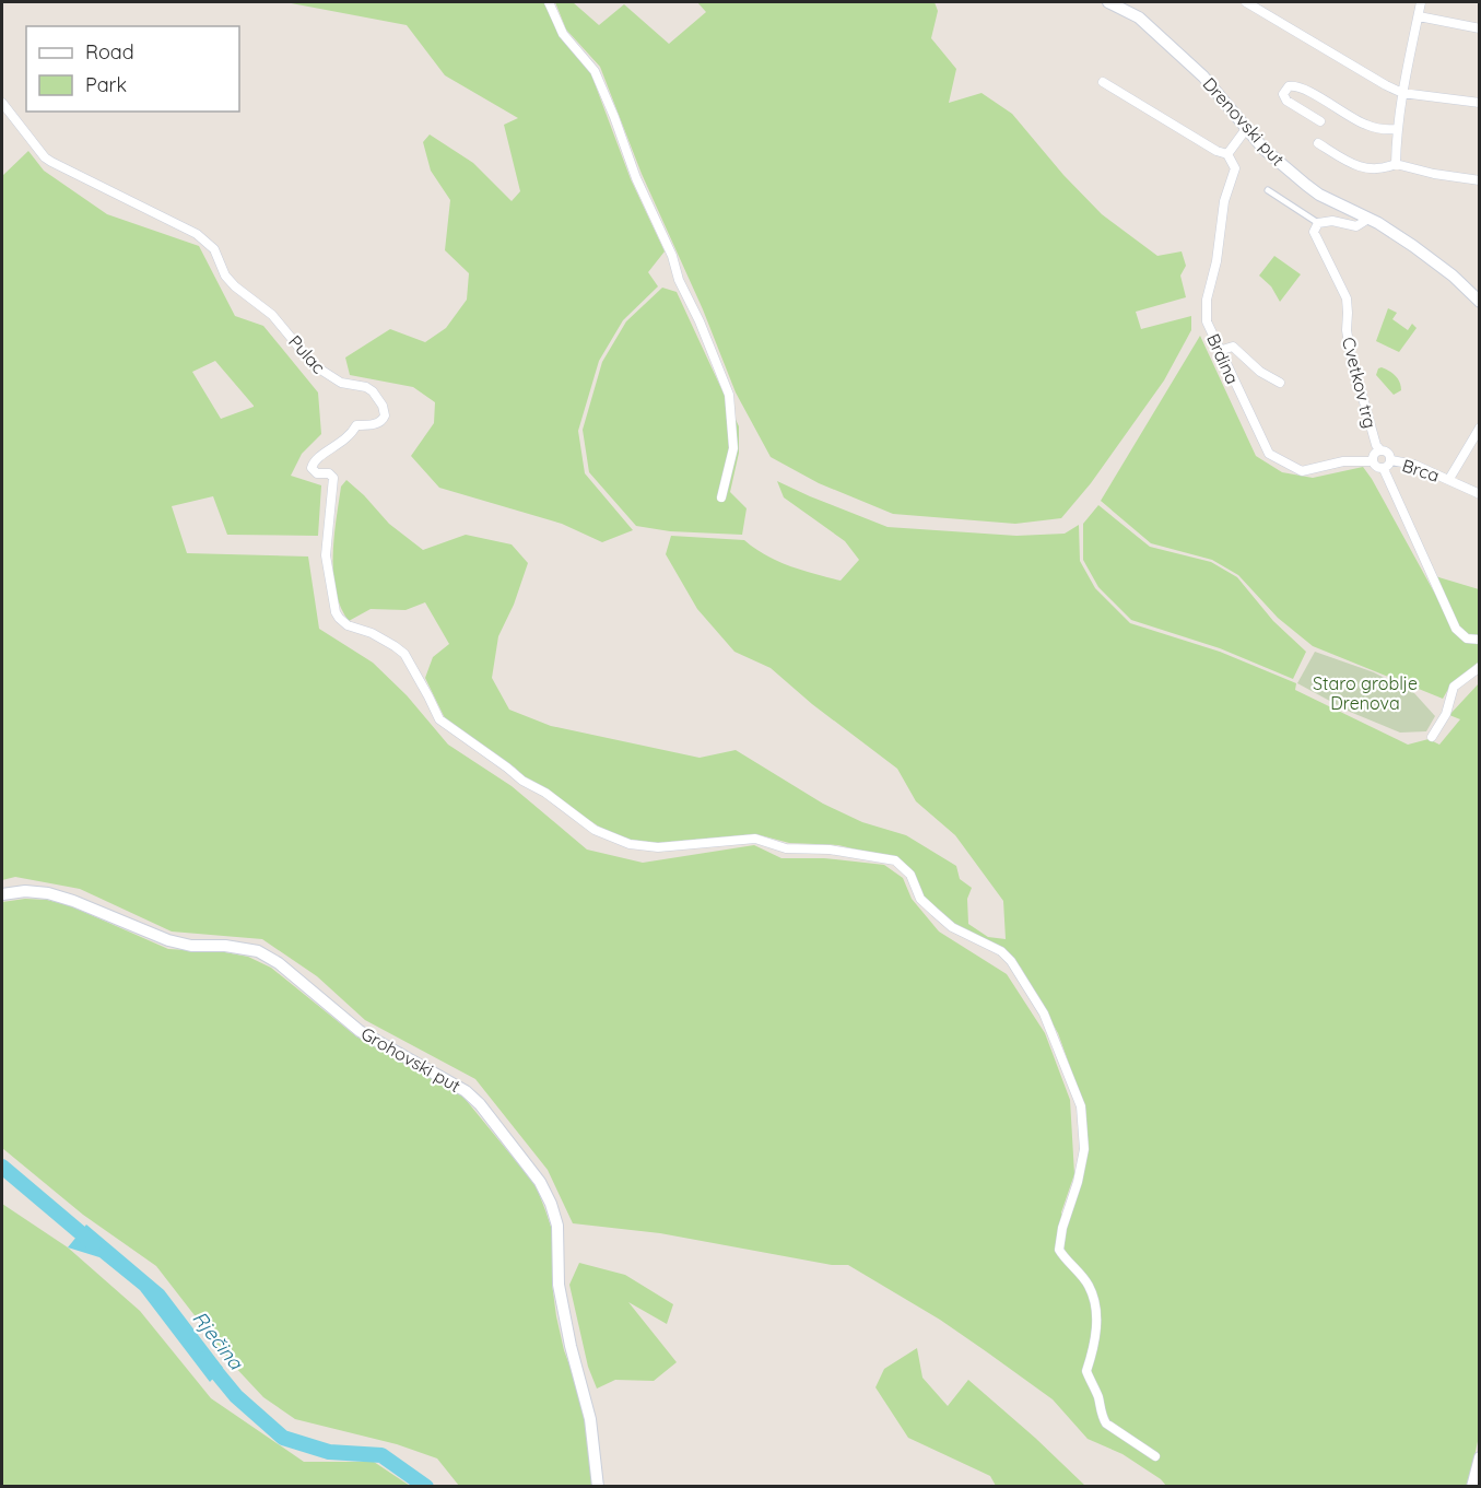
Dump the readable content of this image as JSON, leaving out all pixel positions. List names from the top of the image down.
{
  "streets": {
    "main road": ["Drenovski put", "Grohovski put"],
    "street": [
      "Pulac",
      "Brdina",
      "Cvetkov trg",
      "Brca"
    ]
  },
  "crossings": [
    ["Brdina", "Cvetkov trg"],
    ["Brdina", "Brca"],
    ["Cvetkov trg", "Brca"]
  ],
  "water": ["Rječina"],
  "parks": ["Staro groblje Drenova"],
  "legend": ["Road", "Park"]
}
